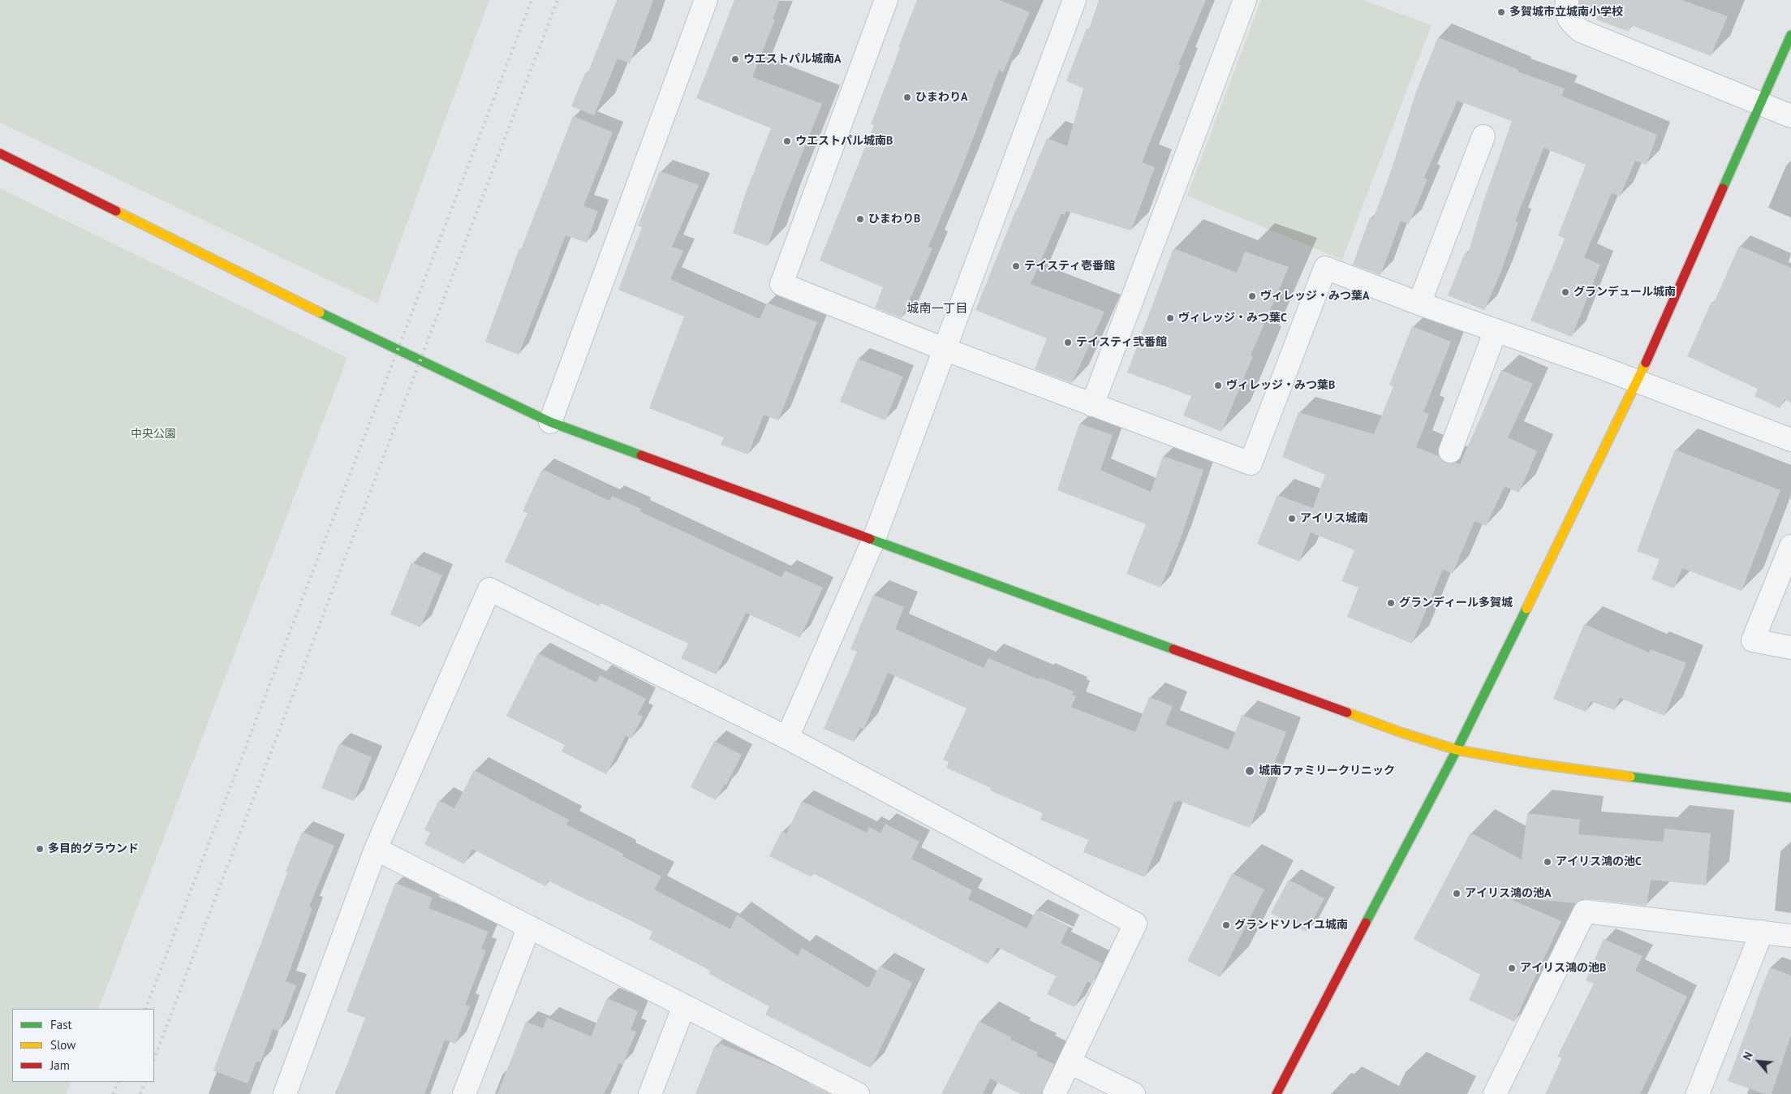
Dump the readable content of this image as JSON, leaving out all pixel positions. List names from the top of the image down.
{
  "districts": ["城南一丁目"],
  "parks": ["中央公園"],
  "places": [
    "多賀城市立城南小学校",
    "ウエストパル城南A",
    "ひまわりA",
    "ウエストパル城南B",
    "ひまわりB",
    "テイスティ壱番館",
    "グランデュール城南",
    "ヴィレッジ・みつ葉A",
    "ヴィレッジ・みつ葉C",
    "テイスティ弐番館",
    "ヴィレッジ・みつ葉B",
    "アイリス城南",
    "グランディール多賀城",
    "城南ファミリークリニック",
    "多目的グラウンド",
    "アイリス鴻の池C",
    "アイリス鴻の池A",
    "グランドソレイユ城南",
    "アイリス鴻の池B"
  ],
  "legend": ["Fast", "Slow", "Jam"],
  "north": "top left"
}
